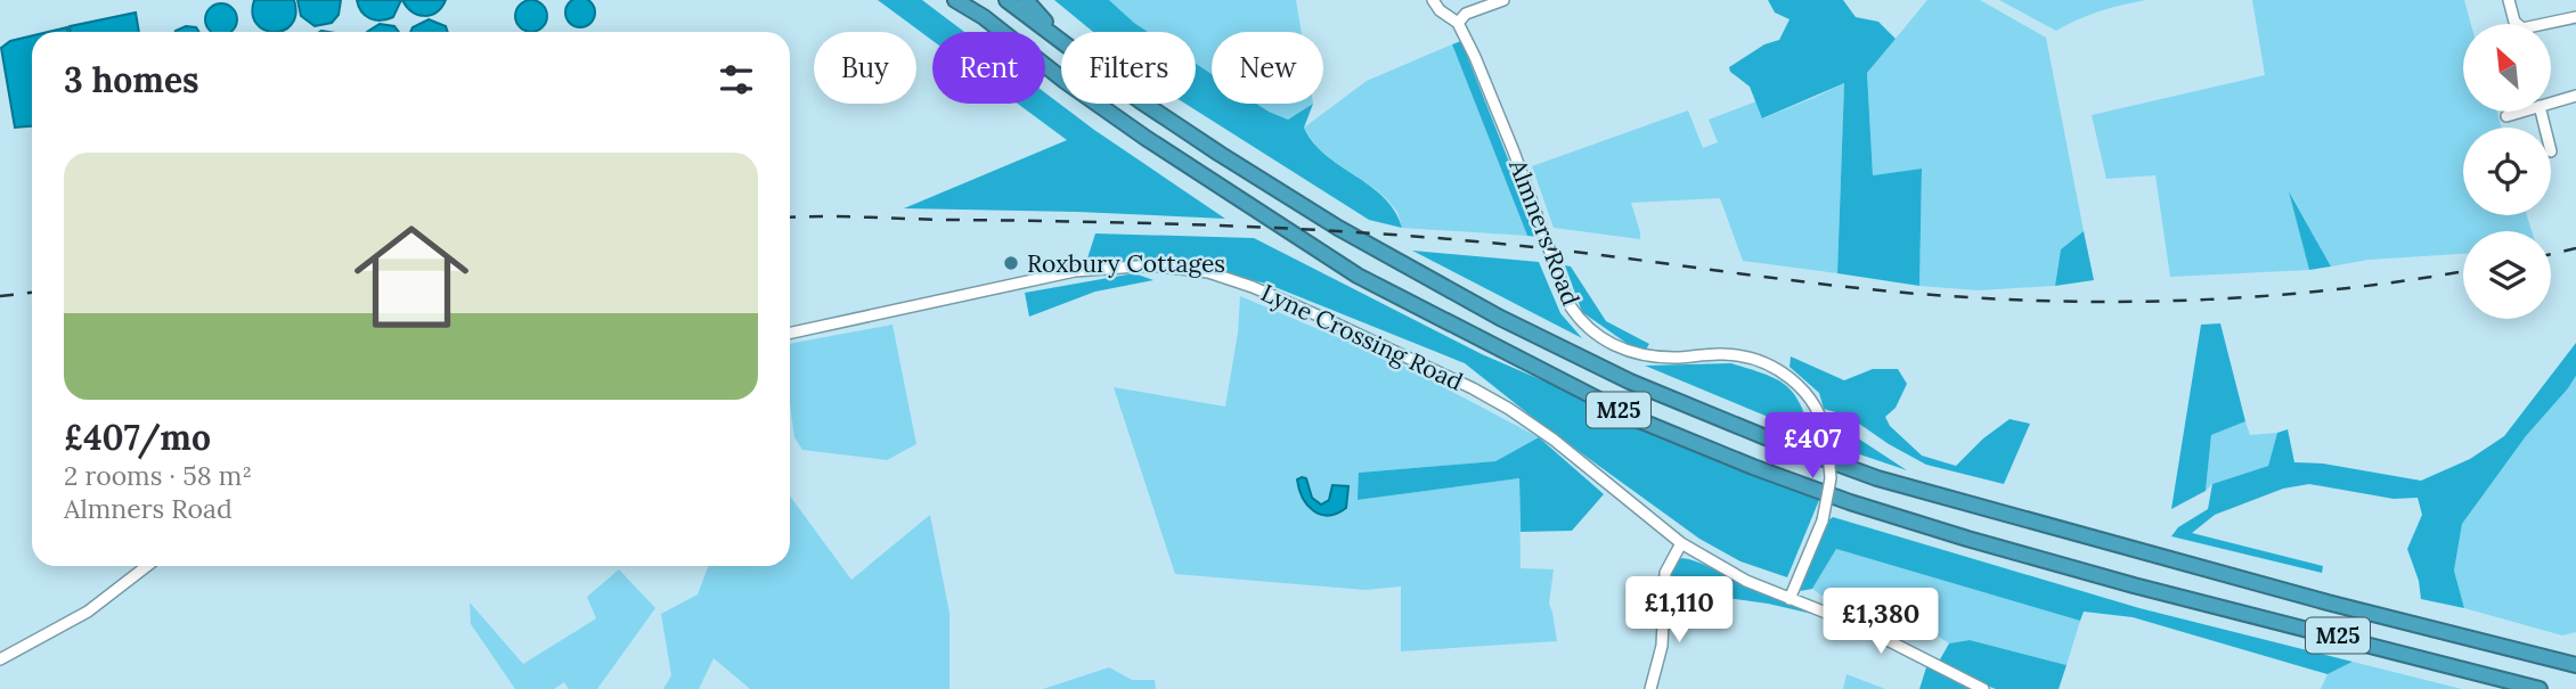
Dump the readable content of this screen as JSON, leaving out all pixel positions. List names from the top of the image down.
{
  "streets": {
    "highway": ["M25"],
    "street": ["Almners Road", "Lyne Crossing Road"]
  },
  "crossings": [
    ["Almners Road", "Lyne Crossing Road"]
  ],
  "places": ["Roxbury Cottages"],
  "north": "top left",
  "page": {
    "chip": [
      "Buy",
      "Rent",
      "Filters",
      "New"
    ],
    "heading": "3 homes",
    "list": [
      {
        "name": "£407/mo",
        "note": "2 rooms · 58 m² · Almners Road"
      }
    ],
    "price": ["£407", "£1,110", "£1,380"]
  }
}
